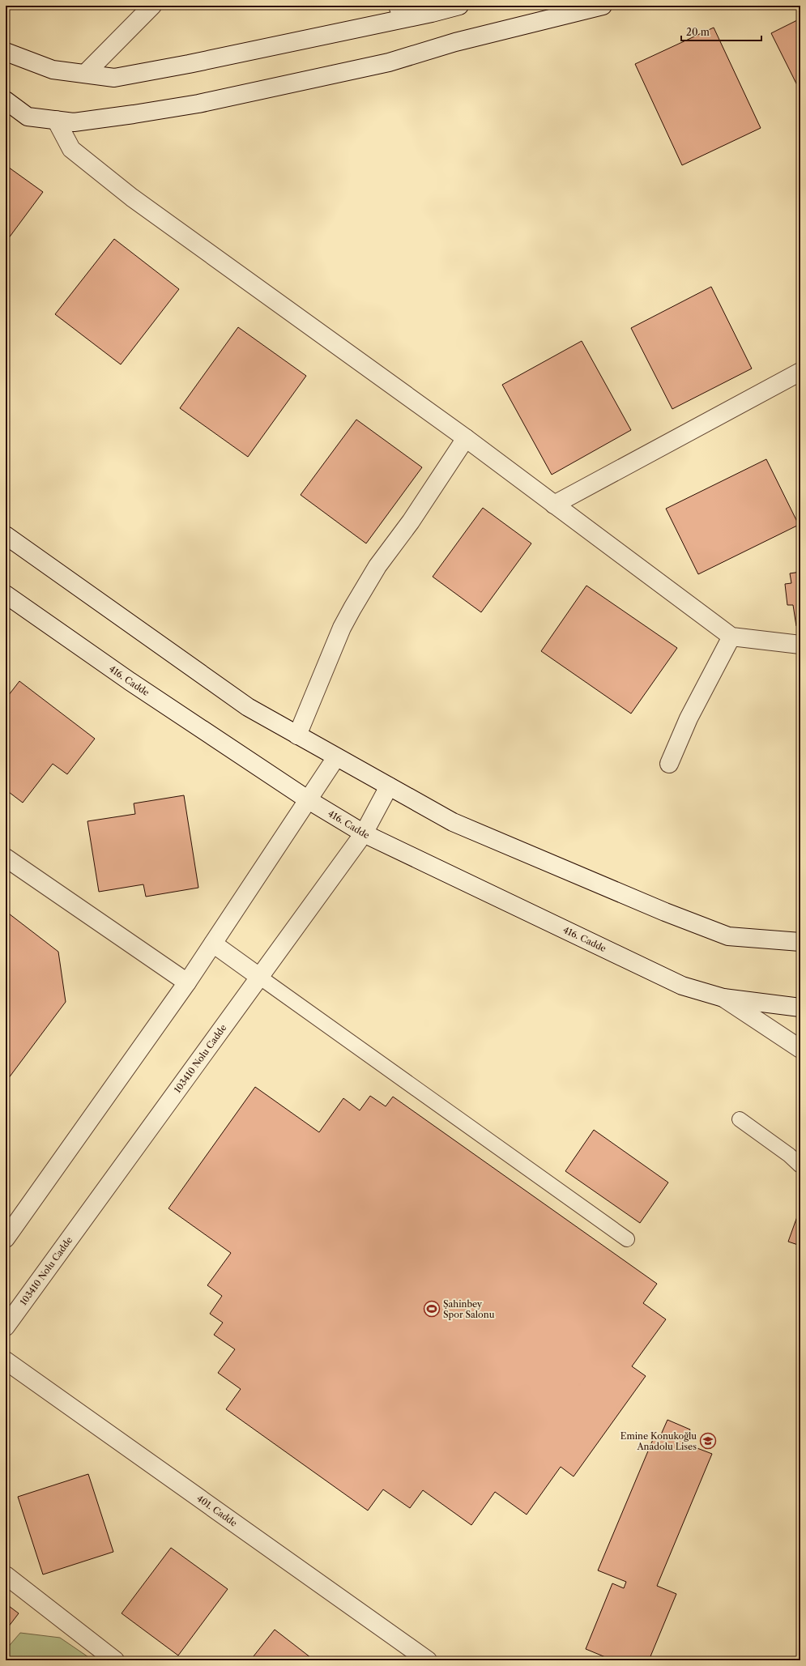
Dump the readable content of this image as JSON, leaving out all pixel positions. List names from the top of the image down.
{
  "streets": {
    "street": ["416. Cadde", "103410 Nolu Cadde", "401. Cadde"]
  },
  "crossings": [
    ["416. Cadde", "103410 Nolu Cadde"]
  ],
  "places": {
    "sports": ["Şahinbey Spor Salonu"],
    "school or university": ["Emine Konukoğlu Anadolu Lises"]
  },
  "scale_bar": "20 m"
}
